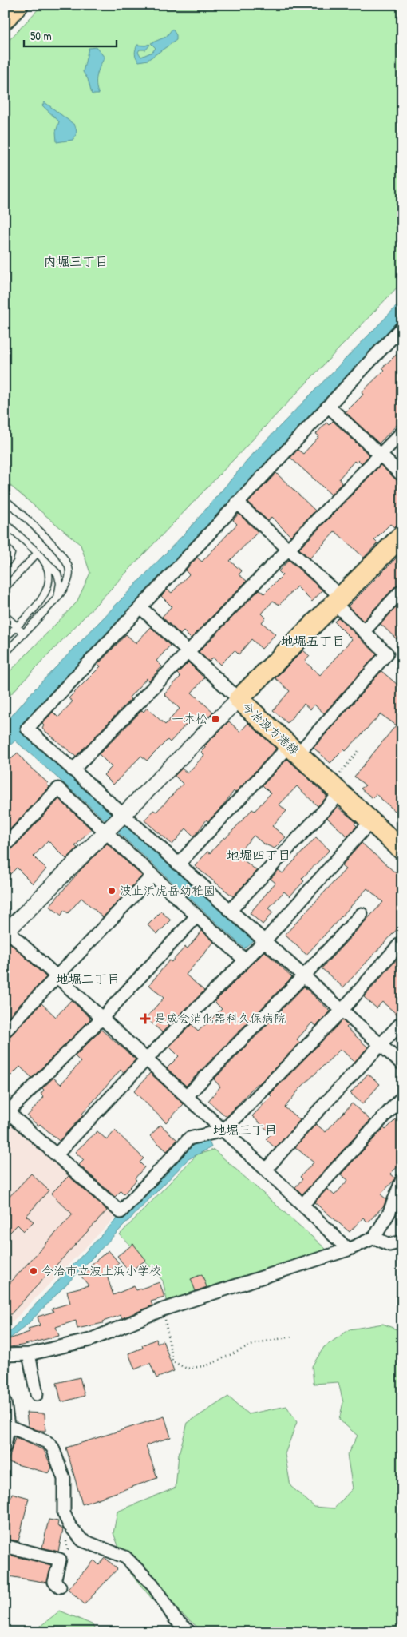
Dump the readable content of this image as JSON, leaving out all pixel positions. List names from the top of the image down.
{
  "streets": {
    "main road": ["今治波方港線"]
  },
  "districts": [
    "内堀三丁目",
    "地堀五丁目",
    "地堀四丁目",
    "地堀二丁目",
    "地堀三丁目"
  ],
  "places": {
    "transit": ["一本松"],
    "other": ["波止浜虎岳幼稚園", "今治市立波止浜小学校"],
    "health": ["是成会消化器科久保病院"]
  },
  "scale_bar": "50 m"
}
